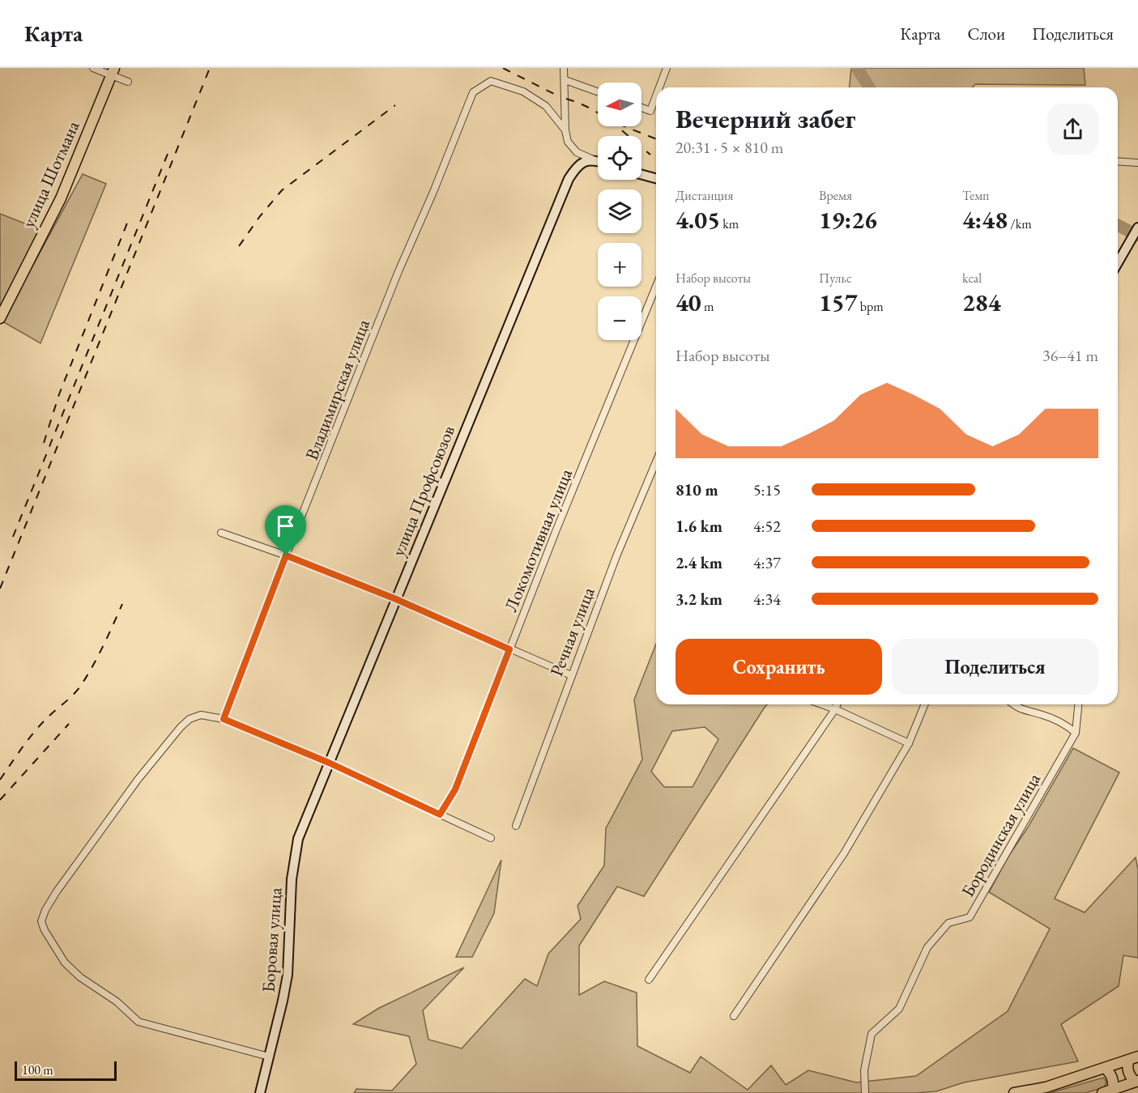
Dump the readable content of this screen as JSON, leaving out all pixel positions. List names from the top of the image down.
{
  "streets": {
    "main road": ["улица Шотмана", "улица Профсоюзов", "Боровая улица"],
    "street": [
      "Владимирская улица",
      "Локомотивная улица",
      "Речная улица",
      "Бородинская улица"
    ]
  },
  "crossings": [
    ["улица Профсоюзов", "Боровая улица"]
  ],
  "scale_bar": "100 m",
  "north": "left",
  "page": {
    "header": "Карта",
    "nav": ["Карта", "Слои", "Поделиться"],
    "map_buttons": ["+", "−"],
    "heading": ["Вечерний забег", "20:31 · 5 × 810 m"],
    "stats": [
      ["Дистанция", "4.05 km"],
      ["Время", "19:26"],
      ["Темп", "4:48 /km"],
      ["Набор высоты", "40 m"],
      ["Пульс", "157 bpm"],
      ["kcal", "284"]
    ],
    "chart": ["Набор высоты", "36–41 m"],
    "list": [
      {
        "name": "810 m",
        "note": "5:15"
      },
      {
        "name": "1.6 km",
        "note": "4:52"
      },
      {
        "name": "2.4 km",
        "note": "4:37"
      },
      {
        "name": "3.2 km",
        "note": "4:34"
      }
    ],
    "buttons": ["Сохранить", "Поделиться"],
    "scale": "100 m"
  }
}
